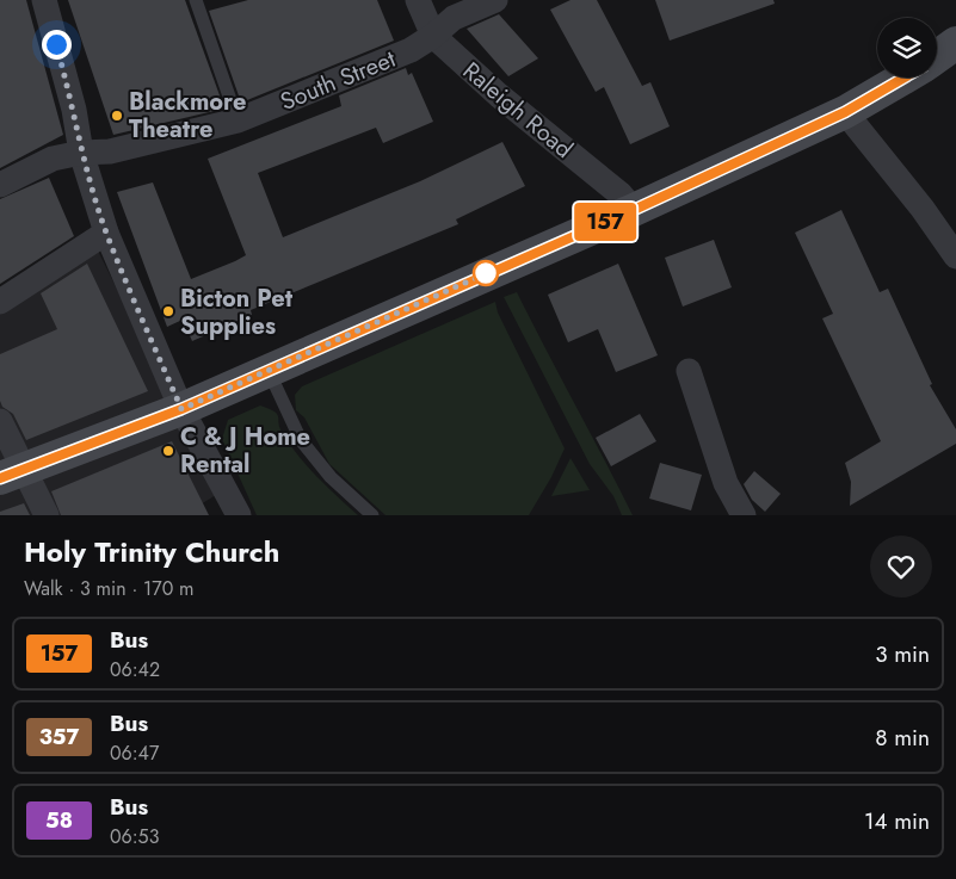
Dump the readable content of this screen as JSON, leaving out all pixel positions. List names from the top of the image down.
{
  "streets": {
    "street": ["South Street", "Raleigh Road"]
  },
  "crossings": [
    ["South Street", "Raleigh Road"]
  ],
  "places": ["Blackmore Theatre", "Bicton Pet Supplies", "C & J Home Rental"],
  "lines": ["bus line 157"],
  "page": {
    "on_map": "157",
    "heading": ["Holy Trinity Church", "Walk · 3 min · 170 m"],
    "list": [
      {
        "mark": "157",
        "name": "Bus",
        "note": "06:42",
        "value": "3 min"
      },
      {
        "mark": "357",
        "name": "Bus",
        "note": "06:47",
        "value": "8 min"
      },
      {
        "mark": "58",
        "name": "Bus",
        "note": "06:53",
        "value": "14 min"
      }
    ]
  }
}
